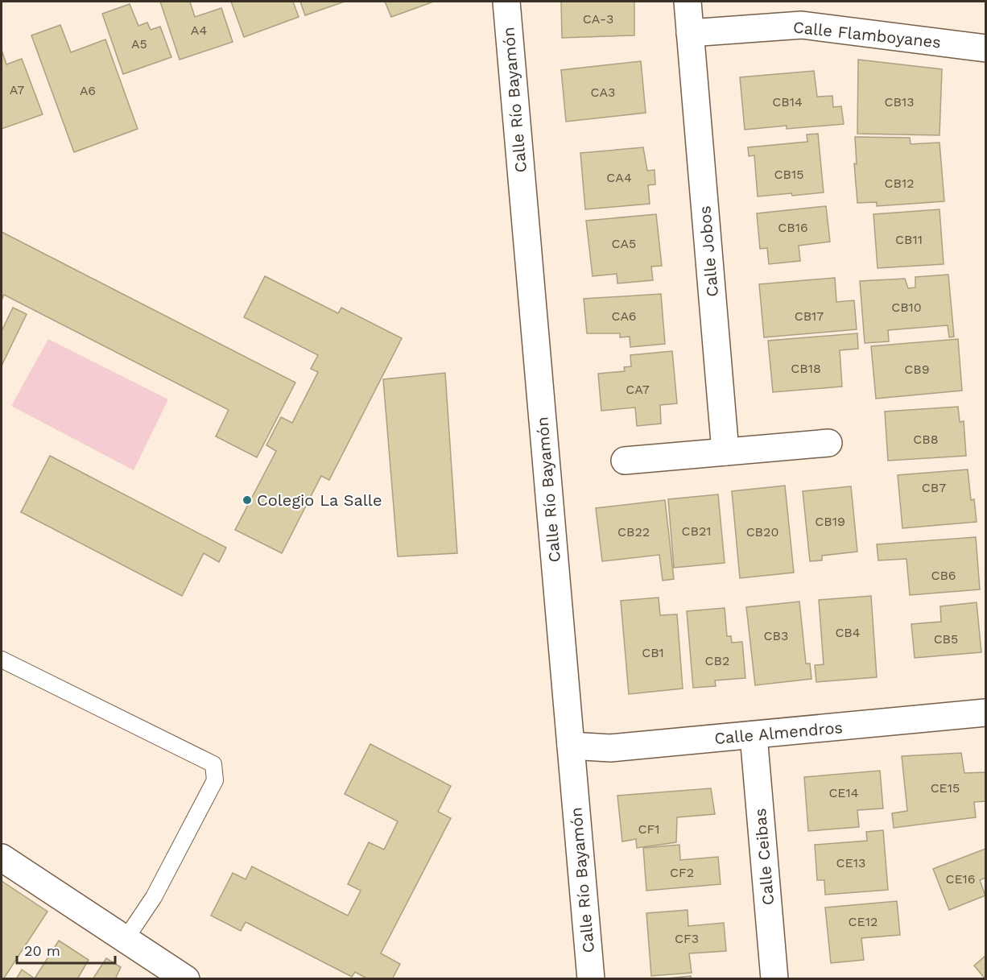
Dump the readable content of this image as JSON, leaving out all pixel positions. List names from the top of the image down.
{
  "streets": {
    "street": [
      "Calle Flamboyanes",
      "Calle Río Bayamón",
      "Calle Jobos",
      "Calle Almendros",
      "Calle Ceibas"
    ]
  },
  "crossings": [
    ["Calle Flamboyanes", "Calle Jobos"],
    ["Calle Río Bayamón", "Calle Almendros"],
    ["Calle Almendros", "Calle Ceibas"]
  ],
  "places": ["Colegio La Salle"],
  "house_numbers": [
    "CA-3",
    "A4",
    "A5",
    "A7",
    "A6",
    "CA3",
    "CB14",
    "CB13",
    "CB15",
    "CA4",
    "CB12",
    "CB16",
    "CB11",
    "CA5",
    "CB10",
    "CA6",
    "CB17",
    "CB18",
    "CB9",
    "CA7",
    "CB8",
    "CB7",
    "CB19",
    "CB21",
    "CB22",
    "CB20",
    "CB6",
    "CB4",
    "CB3",
    "CB5",
    "CB1",
    "CB2",
    "CE15",
    "CE14",
    "CF1",
    "CE13",
    "CF2",
    "CE16",
    "CE12",
    "CF3"
  ],
  "scale_bar": "20 m"
}
